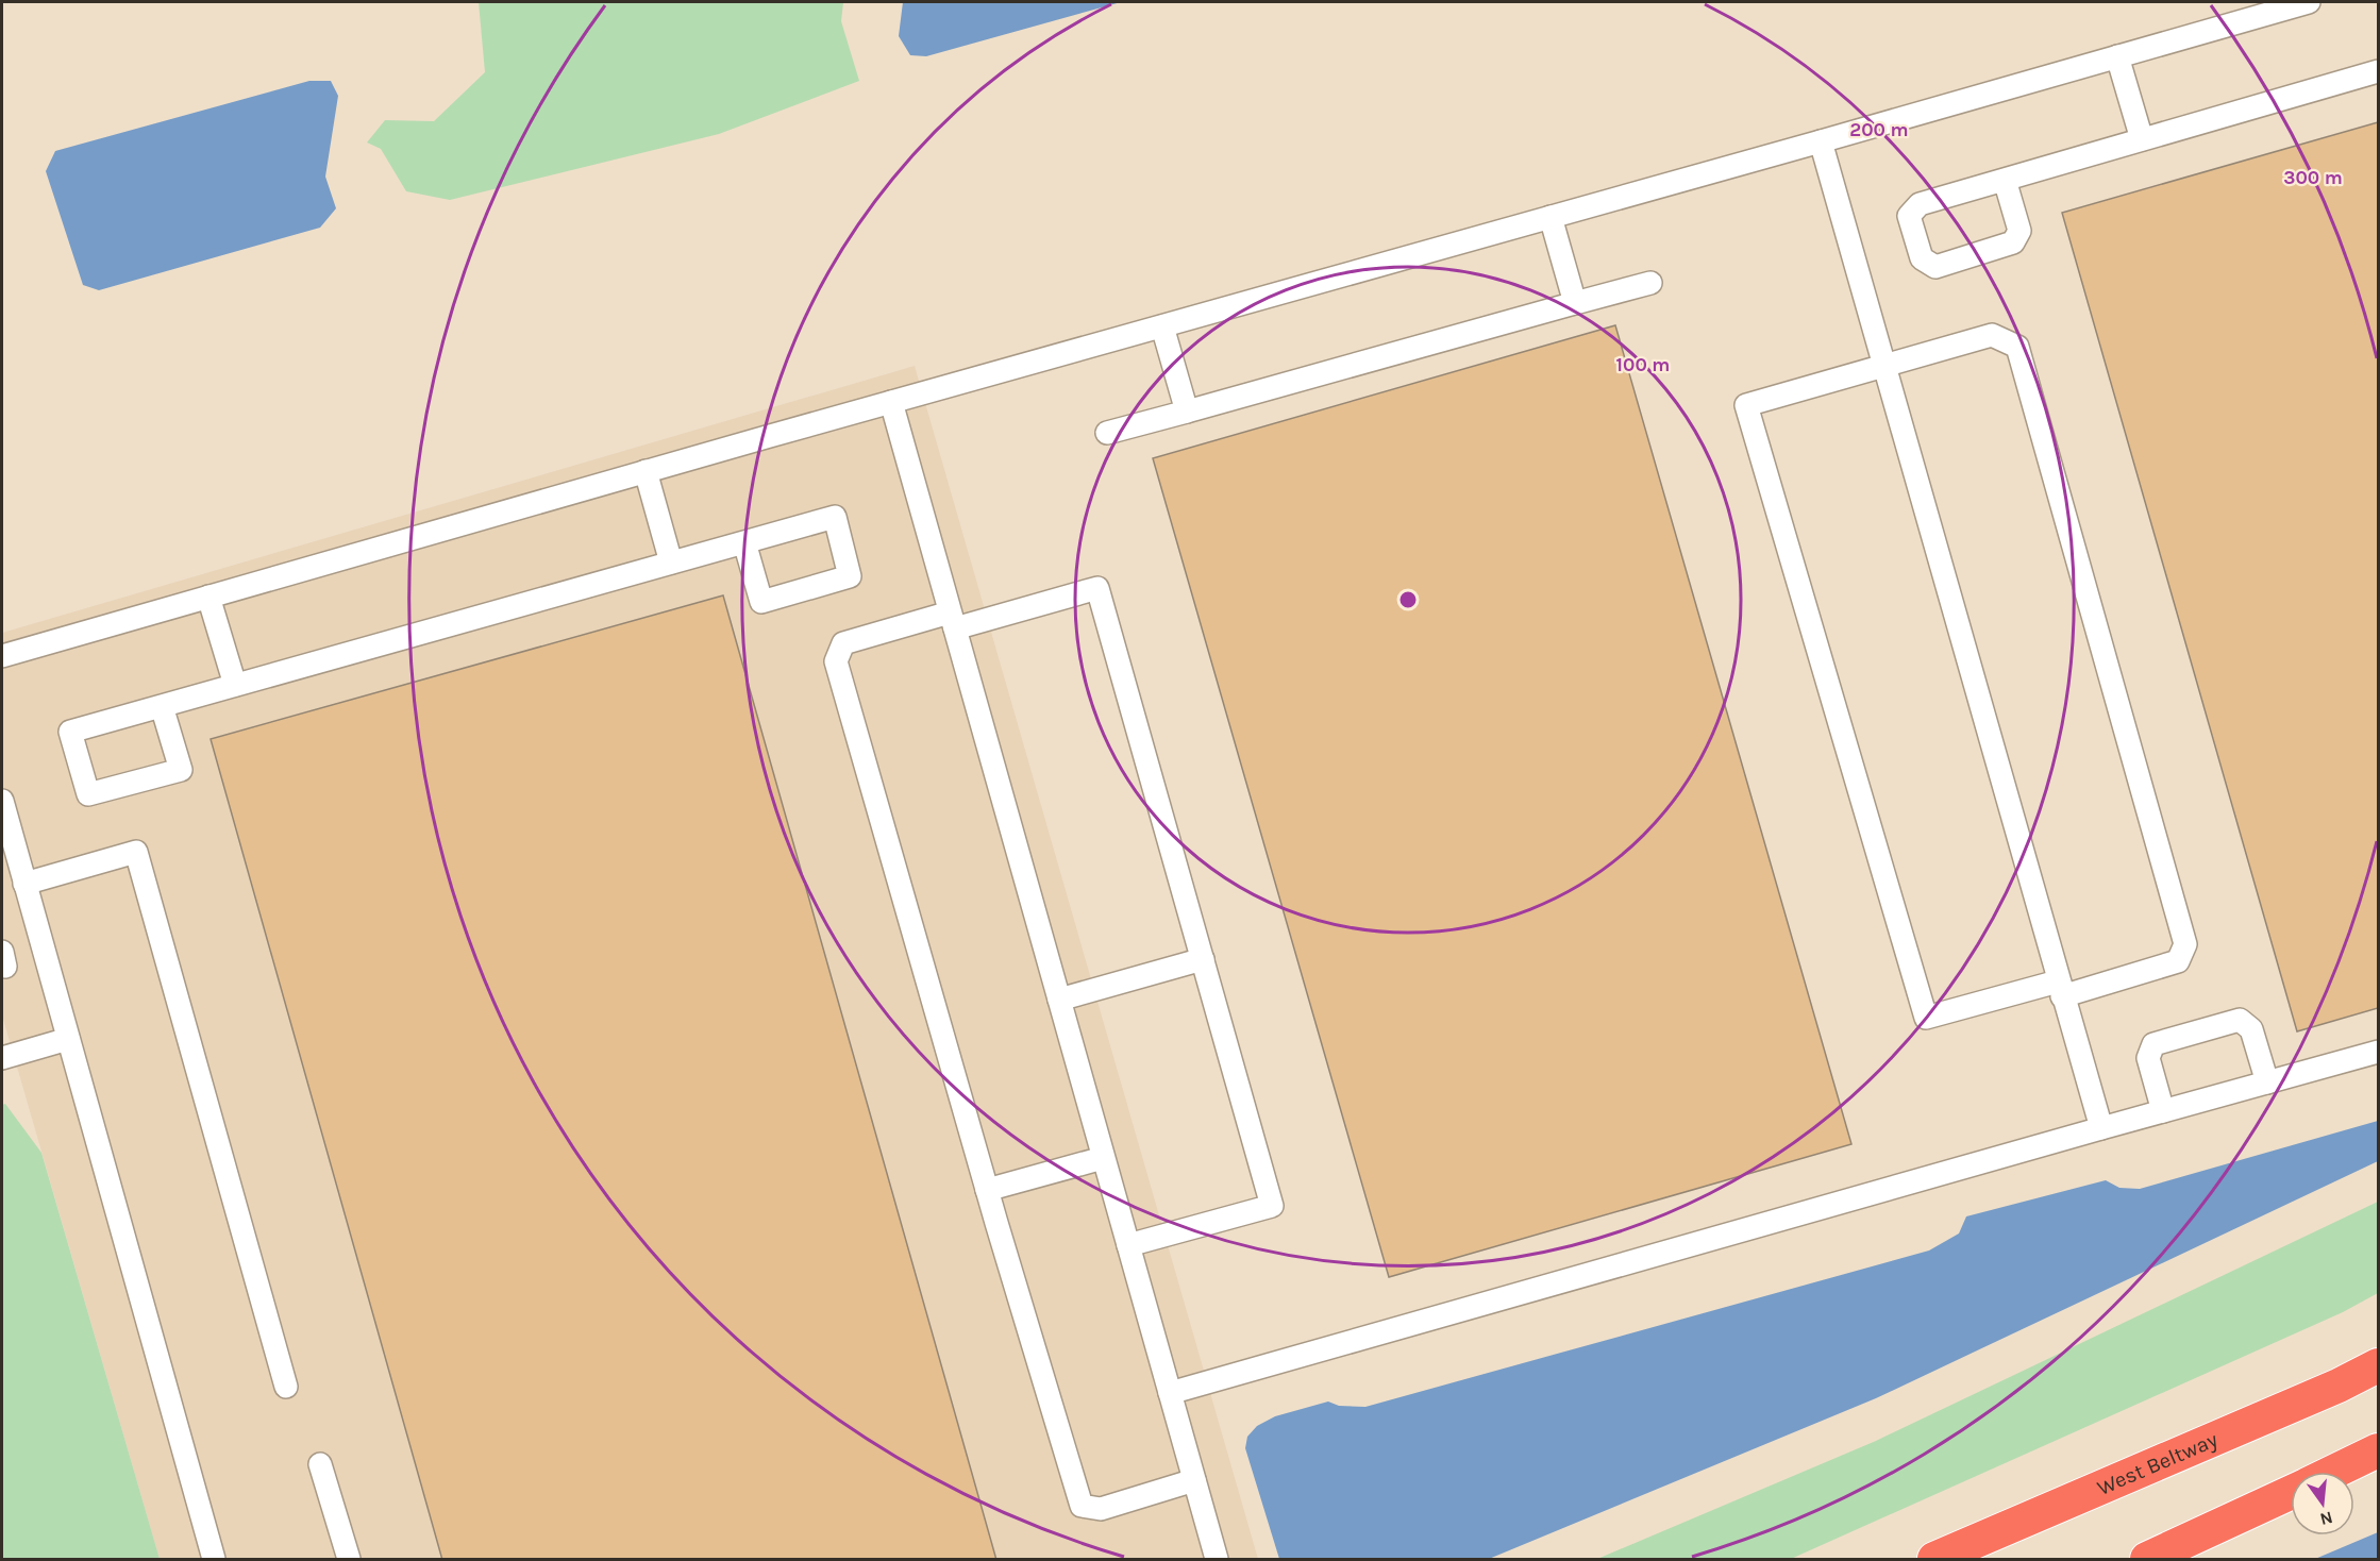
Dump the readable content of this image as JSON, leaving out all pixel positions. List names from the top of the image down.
{
  "streets": {
    "highway": ["West Beltway"]
  },
  "north": "bottom",
  "rings": ["200 m", "300 m", "100 m"]
}
